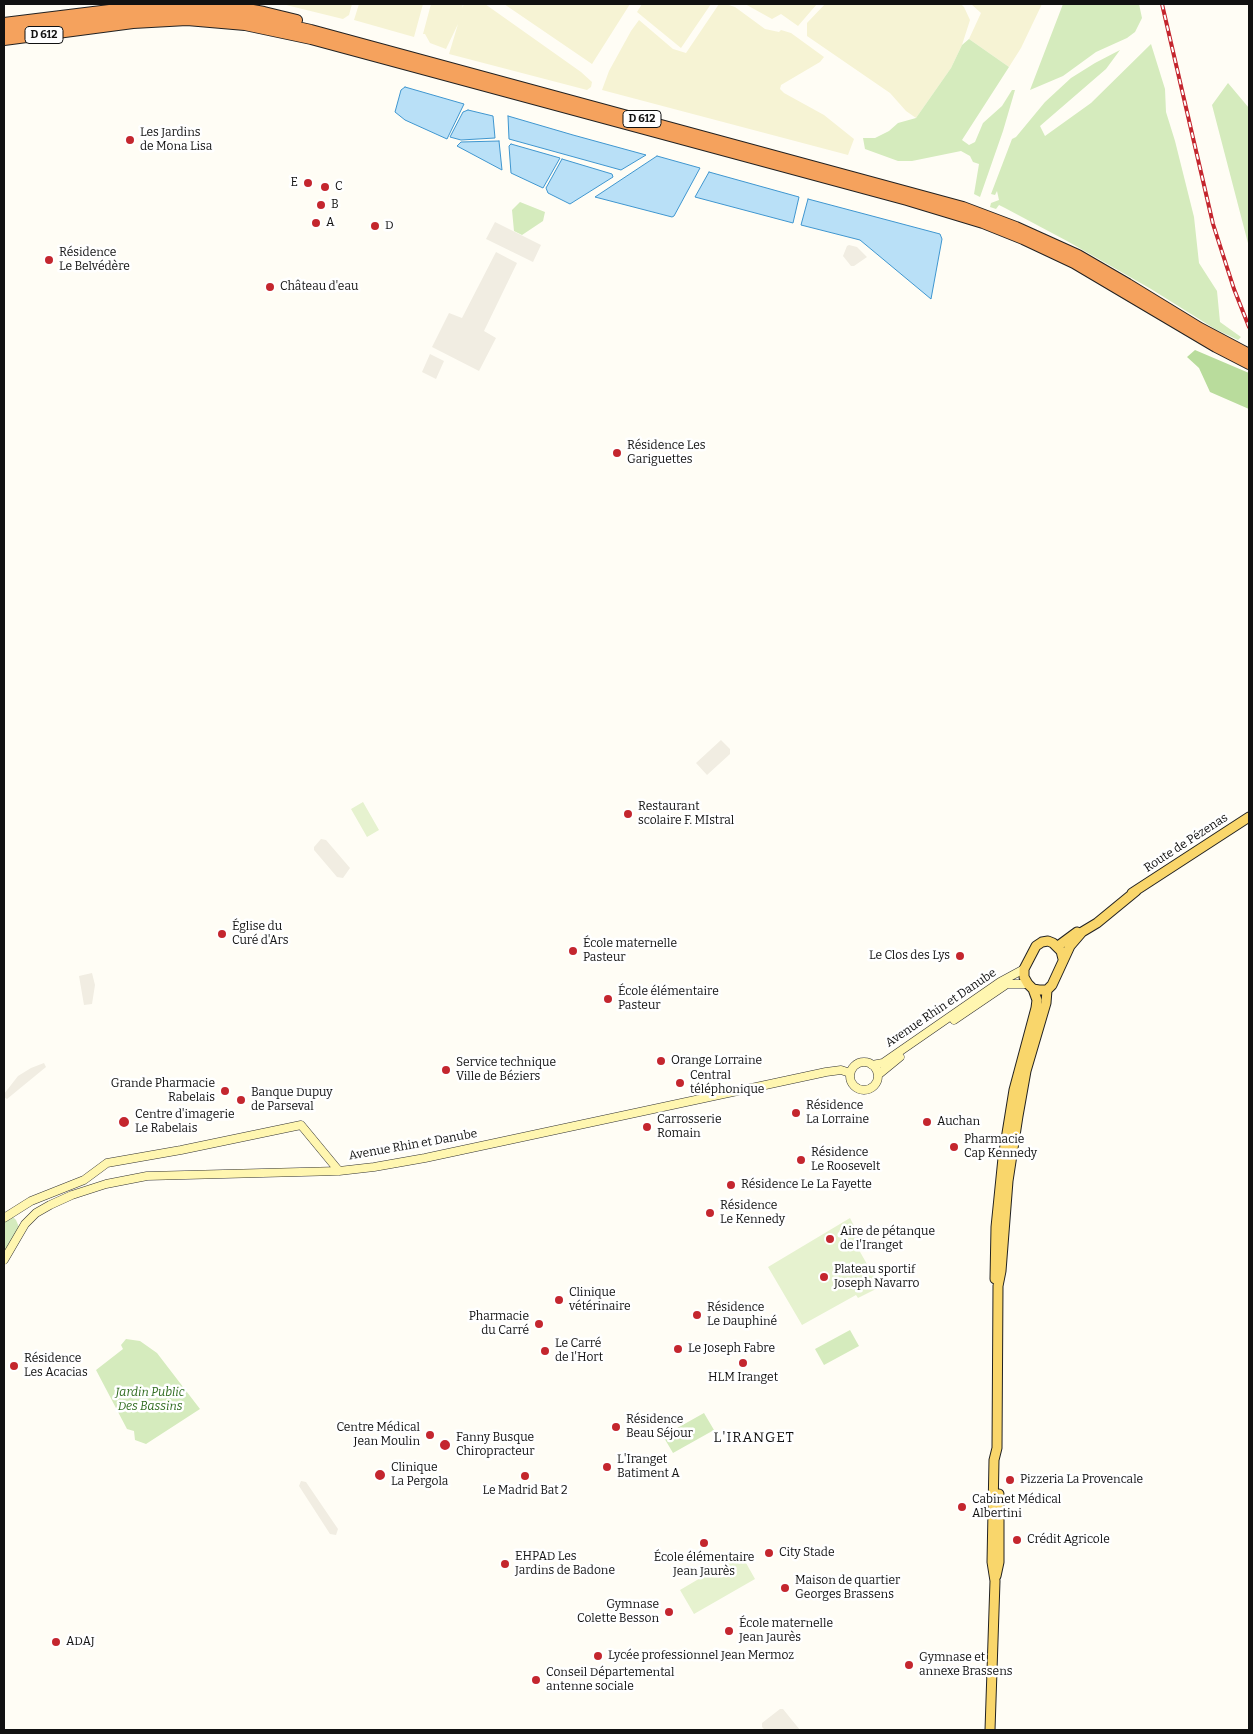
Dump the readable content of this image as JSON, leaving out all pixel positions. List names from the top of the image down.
{
  "streets": {
    "highway": ["D 612"],
    "main road": ["Route de Pézenas", "Avenue Rhin et Danube"]
  },
  "districts": ["L'IRANGET"],
  "parks": ["Jardin Public Des Bassins"],
  "places": [
    "Les Jardins de Mona Lisa",
    "E",
    "C",
    "B",
    "A",
    "D",
    "Résidence Le Belvédère",
    "Château d'eau",
    "Résidence Les Gariguettes",
    "Restaurant scolaire F. MIstral",
    "Église du Curé d'Ars",
    "École maternelle Pasteur",
    "Le Clos des Lys",
    "École élémentaire Pasteur",
    "Orange Lorraine",
    "Service technique Ville de Béziers",
    "Central téléphonique",
    "Grande Pharmacie Rabelais",
    "Banque Dupuy de Parseval",
    "Résidence La Lorraine",
    "Centre d'imagerie Le Rabelais",
    "Auchan",
    "Carrosserie Romain",
    "Pharmacie Cap Kennedy",
    "Résidence Le Roosevelt",
    "Résidence Le La Fayette",
    "Résidence Le Kennedy",
    "Aire de pétanque de l'Iranget",
    "Plateau sportif Joseph Navarro",
    "Clinique vétérinaire",
    "Résidence Le Dauphiné",
    "Pharmacie du Carré",
    "Le Joseph Fabre",
    "Le Carré de l'Hort",
    "HLM Iranget",
    "Résidence Les Acacias",
    "Résidence Beau Séjour",
    "Centre Médical Jean Moulin",
    "Fanny Busque Chiropracteur",
    "L'Iranget Batiment A",
    "Clinique La Pergola",
    "Le Madrid Bat 2",
    "Pizzeria La Provencale",
    "Cabinet Médical Albertini",
    "Crédit Agricole",
    "École élémentaire Jean Jaurès",
    "City Stade",
    "EHPAD Les Jardins de Badone",
    "Maison de quartier Georges Brassens",
    "Gymnase Colette Besson",
    "École maternelle Jean Jaurès",
    "ADAJ",
    "Lycée professionnel Jean Mermoz",
    "Gymnase et annexe Brassens",
    "Conseil Départemental antenne sociale"
  ]
}
